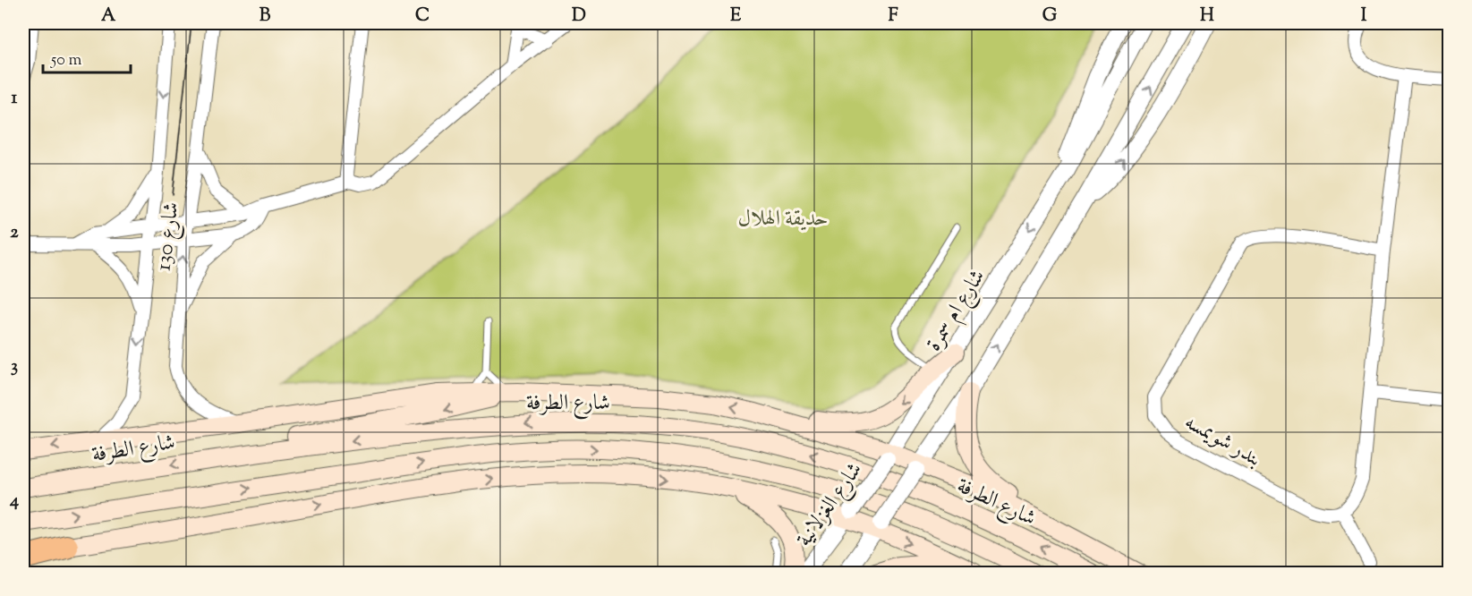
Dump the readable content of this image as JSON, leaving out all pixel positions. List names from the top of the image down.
{
  "streets": {
    "main road": ["شارع الطرفة"],
    "street": [
      "شارع 130",
      "شارع ام سمرة",
      "بندر شويمسه",
      "شارع الغزلانية"
    ]
  },
  "crossings": [
    ["شارع ام سمرة", "شارع الغزلانية"]
  ],
  "parks": ["حديقة الهلال"],
  "scale_bar": "50 m",
  "grid": {
    "columns": [
      "A",
      "B",
      "C",
      "D",
      "E",
      "F",
      "G",
      "H",
      "I"
    ],
    "rows": [
      "1",
      "2",
      "3",
      "4"
    ]
  }
}
